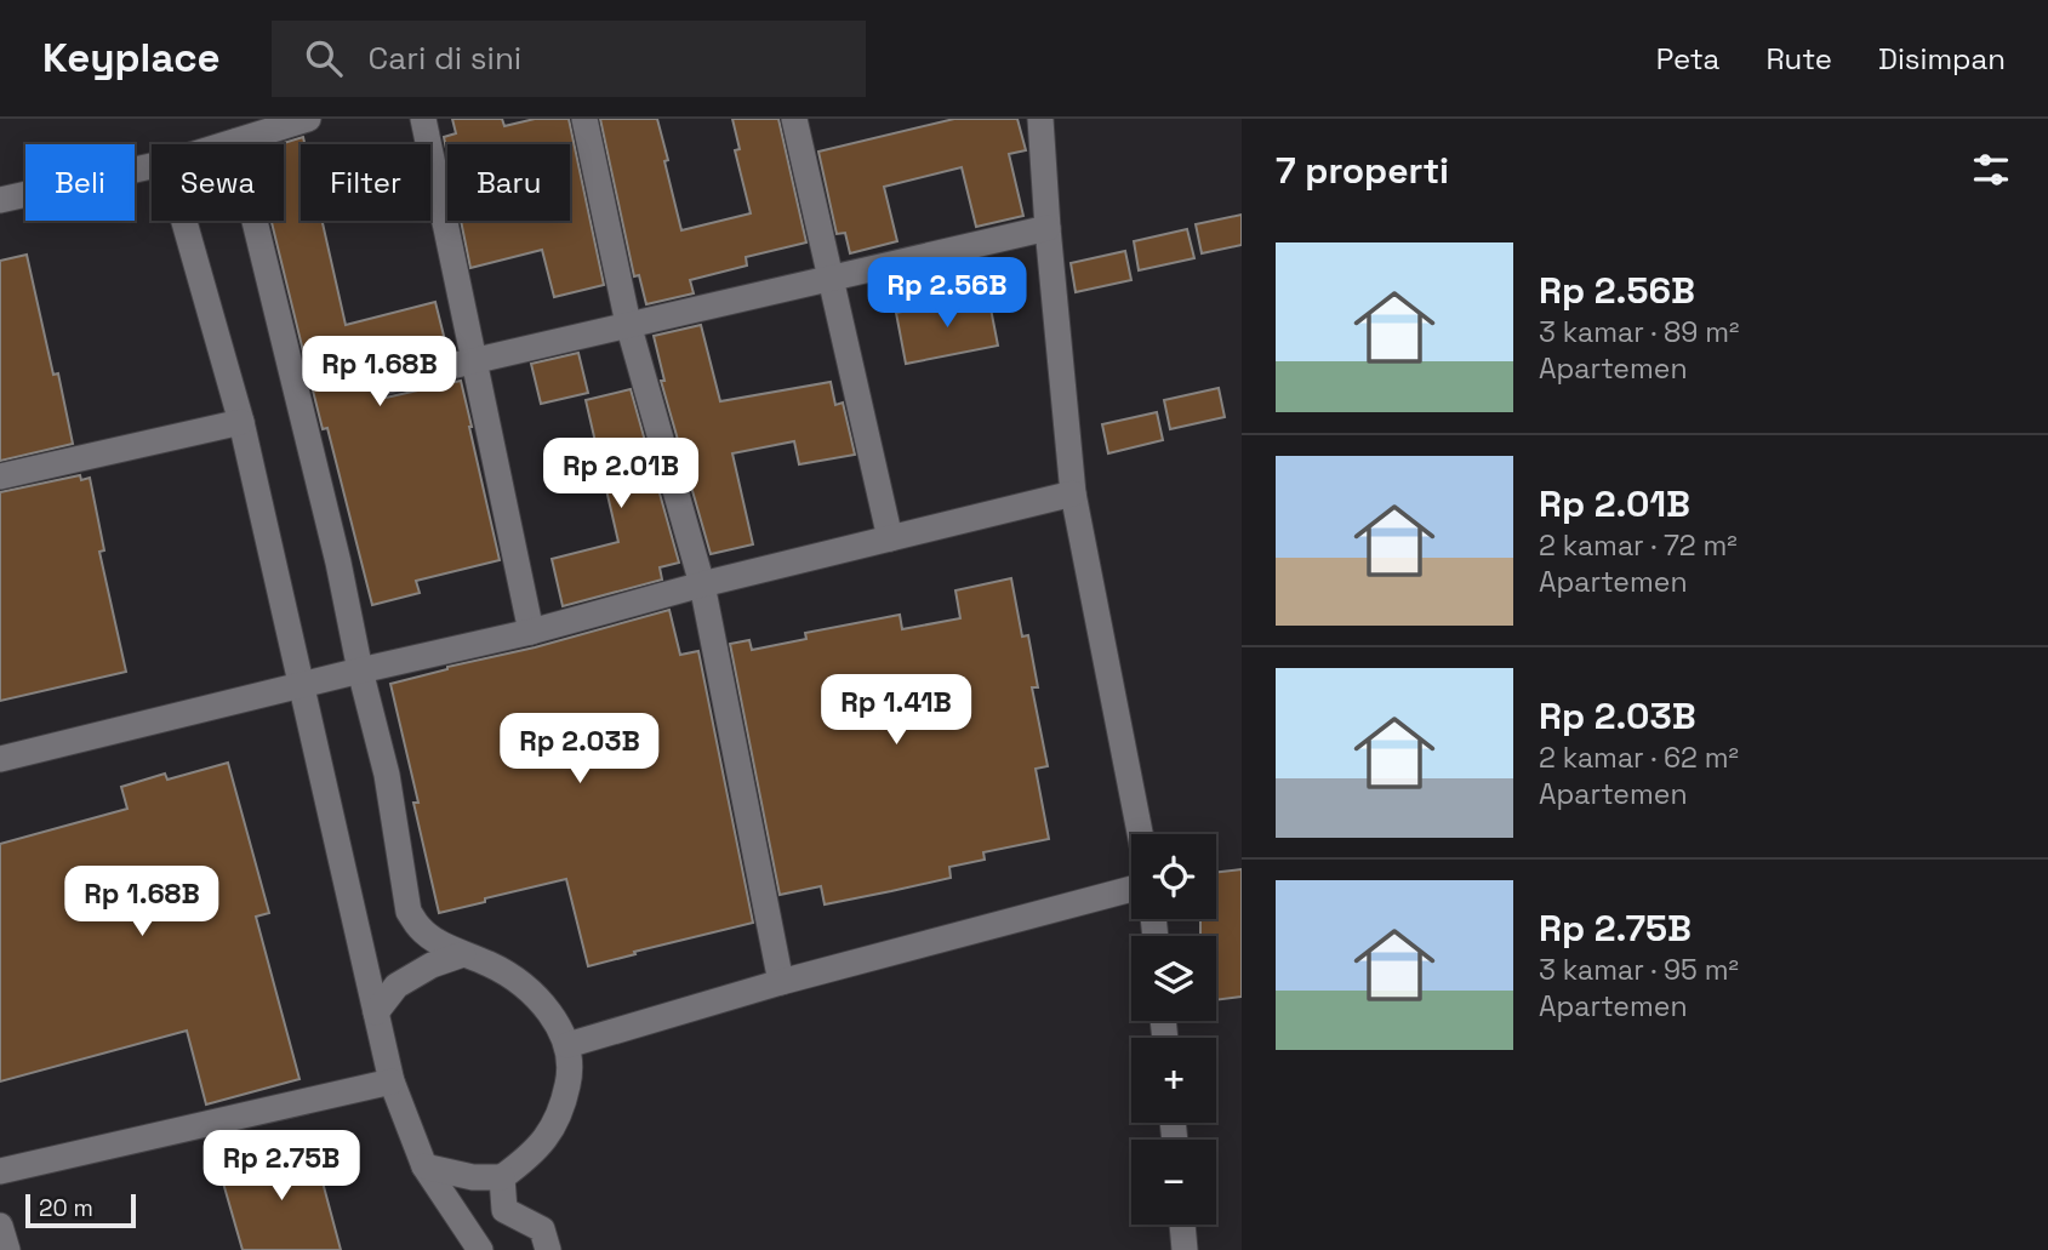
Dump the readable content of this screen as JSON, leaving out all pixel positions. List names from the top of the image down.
{
  "scale_bar": "20 m",
  "page": {
    "header": "Keyplace",
    "search": "Cari di sini",
    "nav": ["Peta", "Rute", "Disimpan"],
    "heading": "7 properti",
    "chip": [
      "Beli",
      "Sewa",
      "Filter",
      "Baru"
    ],
    "list": [
      {
        "name": "Rp 2.56B",
        "note": "3 kamar · 89 m² · Apartemen"
      },
      {
        "name": "Rp 2.01B",
        "note": "2 kamar · 72 m² · Apartemen"
      },
      {
        "name": "Rp 2.03B",
        "note": "2 kamar · 62 m² · Apartemen"
      },
      {
        "name": "Rp 2.75B",
        "note": "3 kamar · 95 m² · Apartemen"
      }
    ],
    "price": [
      "Rp 2.56B",
      "Rp 1.68B",
      "Rp 2.01B",
      "Rp 1.41B",
      "Rp 2.03B",
      "Rp 1.68B",
      "Rp 2.75B"
    ],
    "map_buttons": ["+", "−"],
    "scale": "20 m"
  }
}
